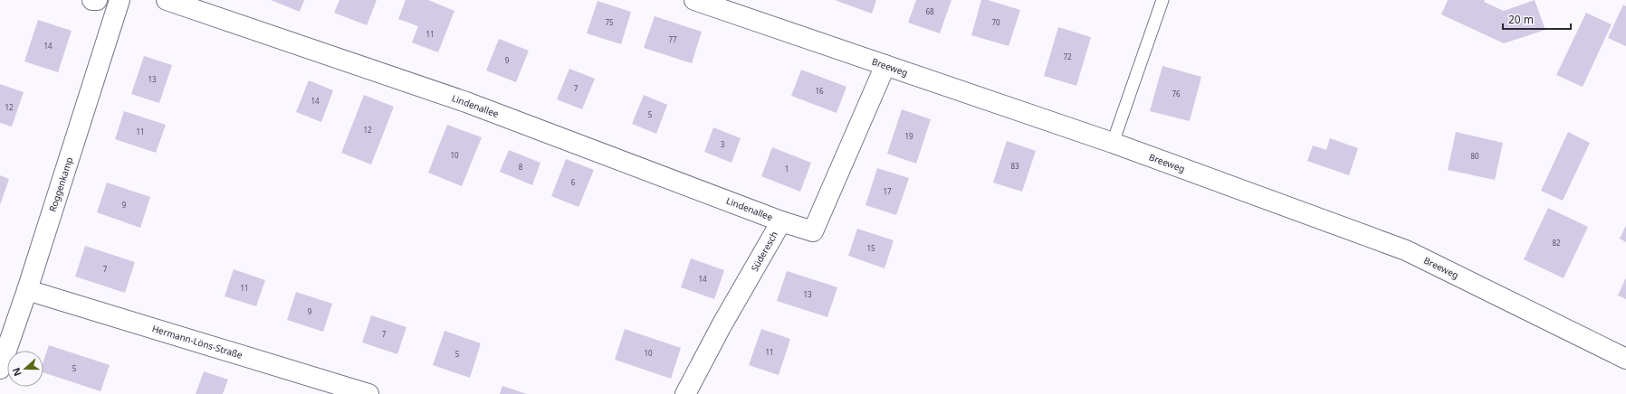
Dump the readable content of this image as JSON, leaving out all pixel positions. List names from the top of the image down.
{
  "streets": {
    "street": [
      "Breeweg",
      "Lindenallee",
      "Roggenkamp",
      "Süderesch",
      "Hermann-Löns-Straße"
    ]
  },
  "crossings": [
    ["Breeweg", "Süderesch"],
    ["Lindenallee", "Süderesch"],
    ["Roggenkamp", "Hermann-Löns-Straße"]
  ],
  "house_numbers": [
    "68",
    "75",
    "70",
    "11",
    "77",
    "14",
    "72",
    "9",
    "13",
    "7",
    "16",
    "76",
    "14",
    "12",
    "5",
    "12",
    "11",
    "19",
    "3",
    "10",
    "80",
    "83",
    "8",
    "1",
    "6",
    "17",
    "9",
    "82",
    "15",
    "7",
    "14",
    "11",
    "13",
    "9",
    "7",
    "11",
    "10",
    "5",
    "5"
  ],
  "scale_bar": "20 m",
  "north": "left"
}
